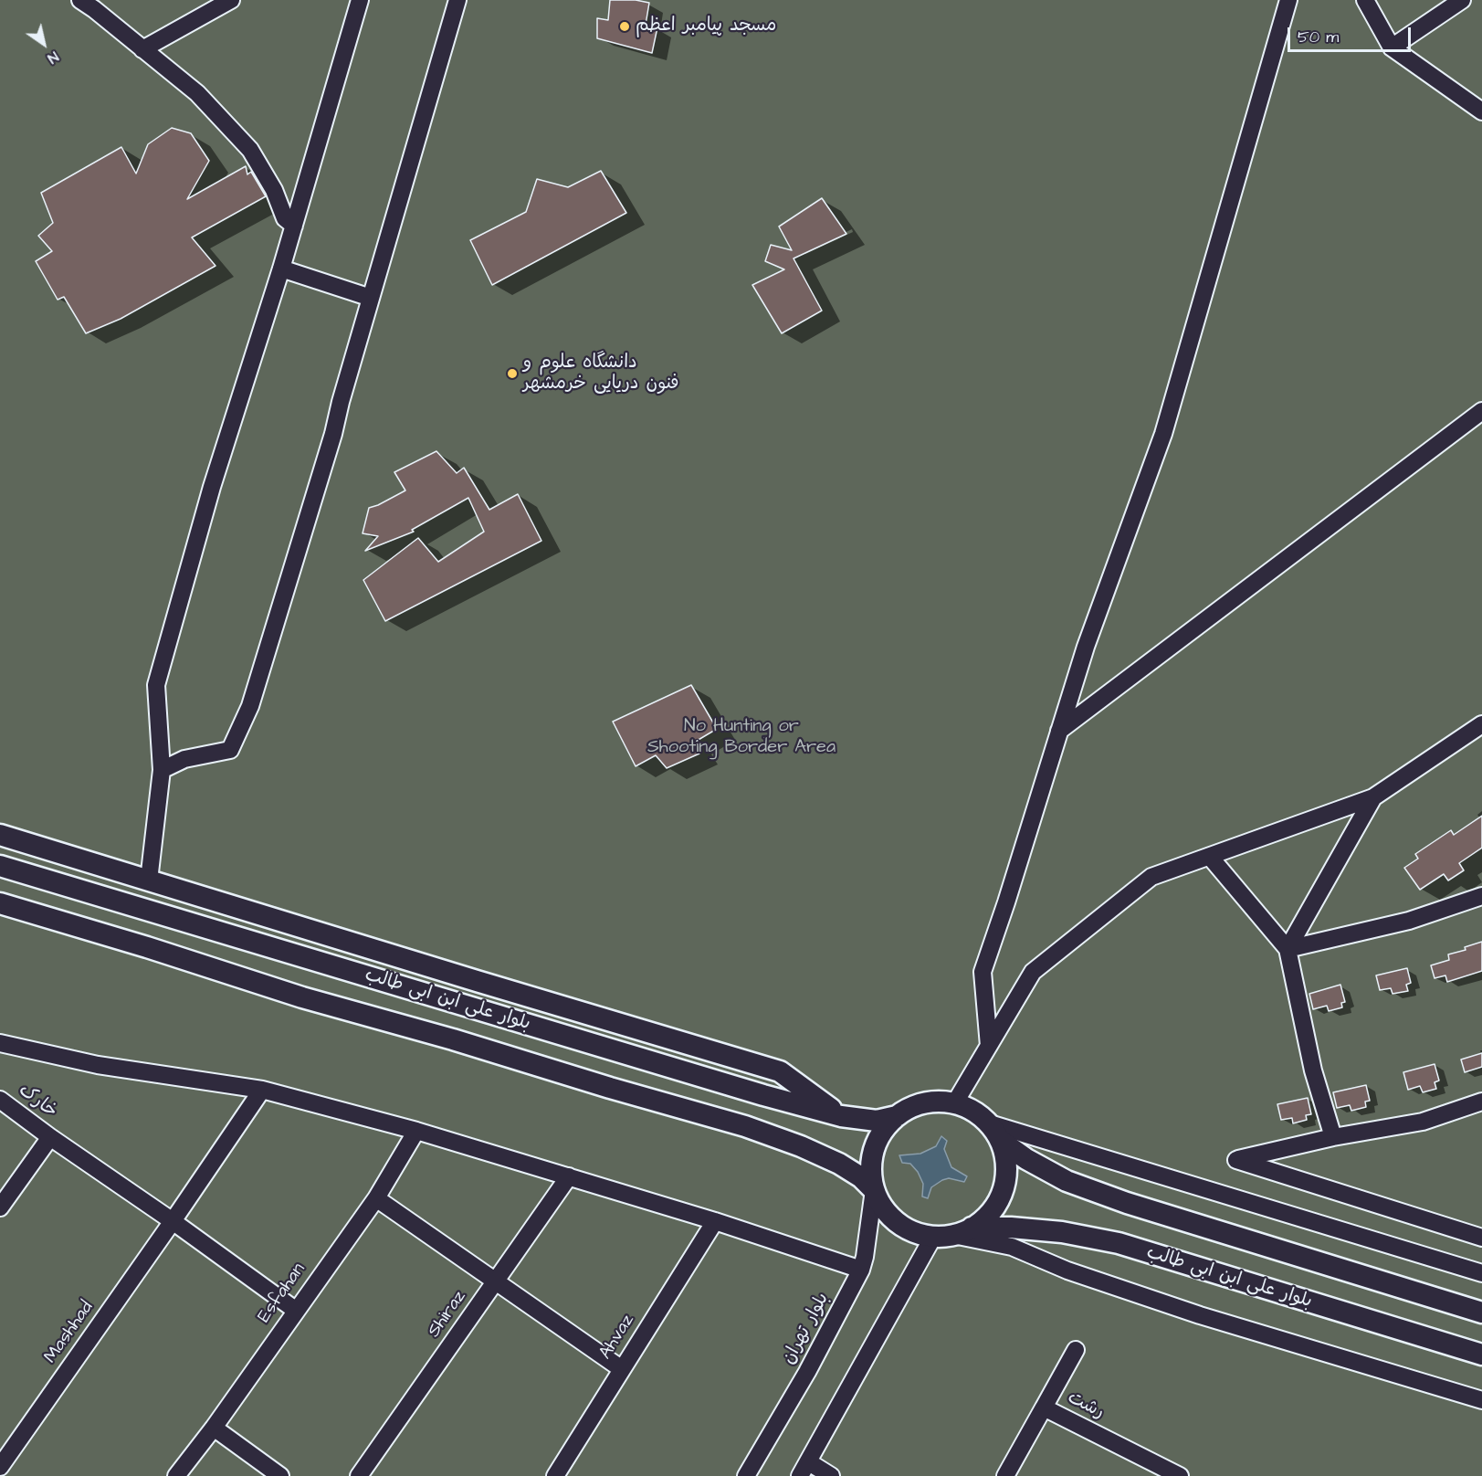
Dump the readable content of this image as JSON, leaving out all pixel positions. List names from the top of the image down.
{
  "streets": {
    "main road": ["بلوار علی ابن ابی طالب"],
    "street": [
      "خارک",
      "Esfahan",
      "Shiraz",
      "بلوار تهران",
      "Mashhad",
      "Ahvaz",
      "رشت"
    ]
  },
  "crossings": [
    ["بلوار علی ابن ابی طالب", "بلوار تهران"],
    ["خارک", "Mashhad"]
  ],
  "parks": ["No Hunting or Shooting Border Area"],
  "places": ["مسجد پیامبر اعظم", "دانشگاه علوم و فنون دریایی خرمشهر"],
  "scale_bar": "50 m",
  "north": "bottom right"
}
